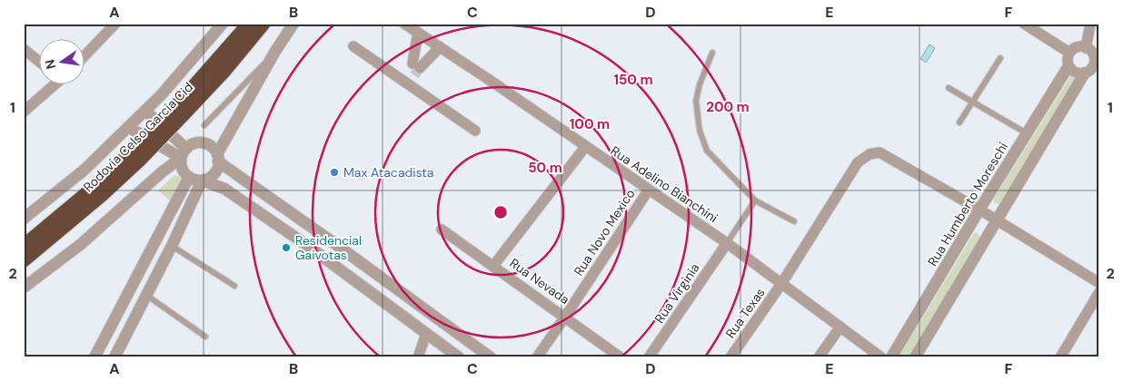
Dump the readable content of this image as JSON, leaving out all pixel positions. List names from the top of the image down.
{
  "streets": {
    "highway": ["Rodovia Celso Garcia Cid"],
    "street": [
      "Rua Adelino Bianchini",
      "Rua Humberto Moreschi",
      "Rua Novo Mexico",
      "Rua Nevada",
      "Rua Virginia",
      "Rua Texas"
    ]
  },
  "crossings": [
    ["Rua Adelino Bianchini", "Rua Novo Mexico"],
    ["Rua Adelino Bianchini", "Rua Virginia"],
    ["Rua Adelino Bianchini", "Rua Texas"],
    ["Rua Humberto Moreschi", "Rua Texas"],
    ["Rua Novo Mexico", "Rua Nevada"]
  ],
  "places": ["Max Atacadista", "Residencial Gaivotas"],
  "north": "left",
  "grid": {
    "columns": [
      "A",
      "B",
      "C",
      "D",
      "E",
      "F"
    ],
    "rows": ["1", "2"]
  },
  "rings": [
    "150 m",
    "200 m",
    "100 m",
    "50 m"
  ]
}
